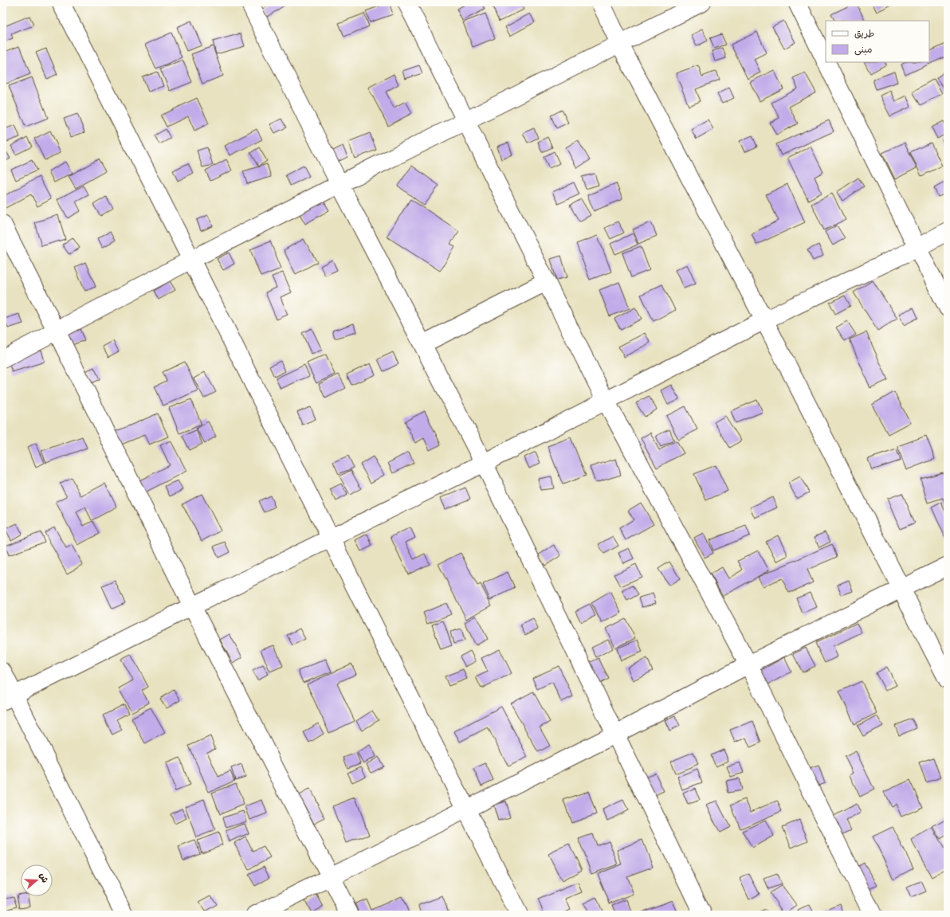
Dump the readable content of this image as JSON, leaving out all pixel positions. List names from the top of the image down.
{
  "legend": ["طريق", "مبنى"],
  "north": "right"
}
